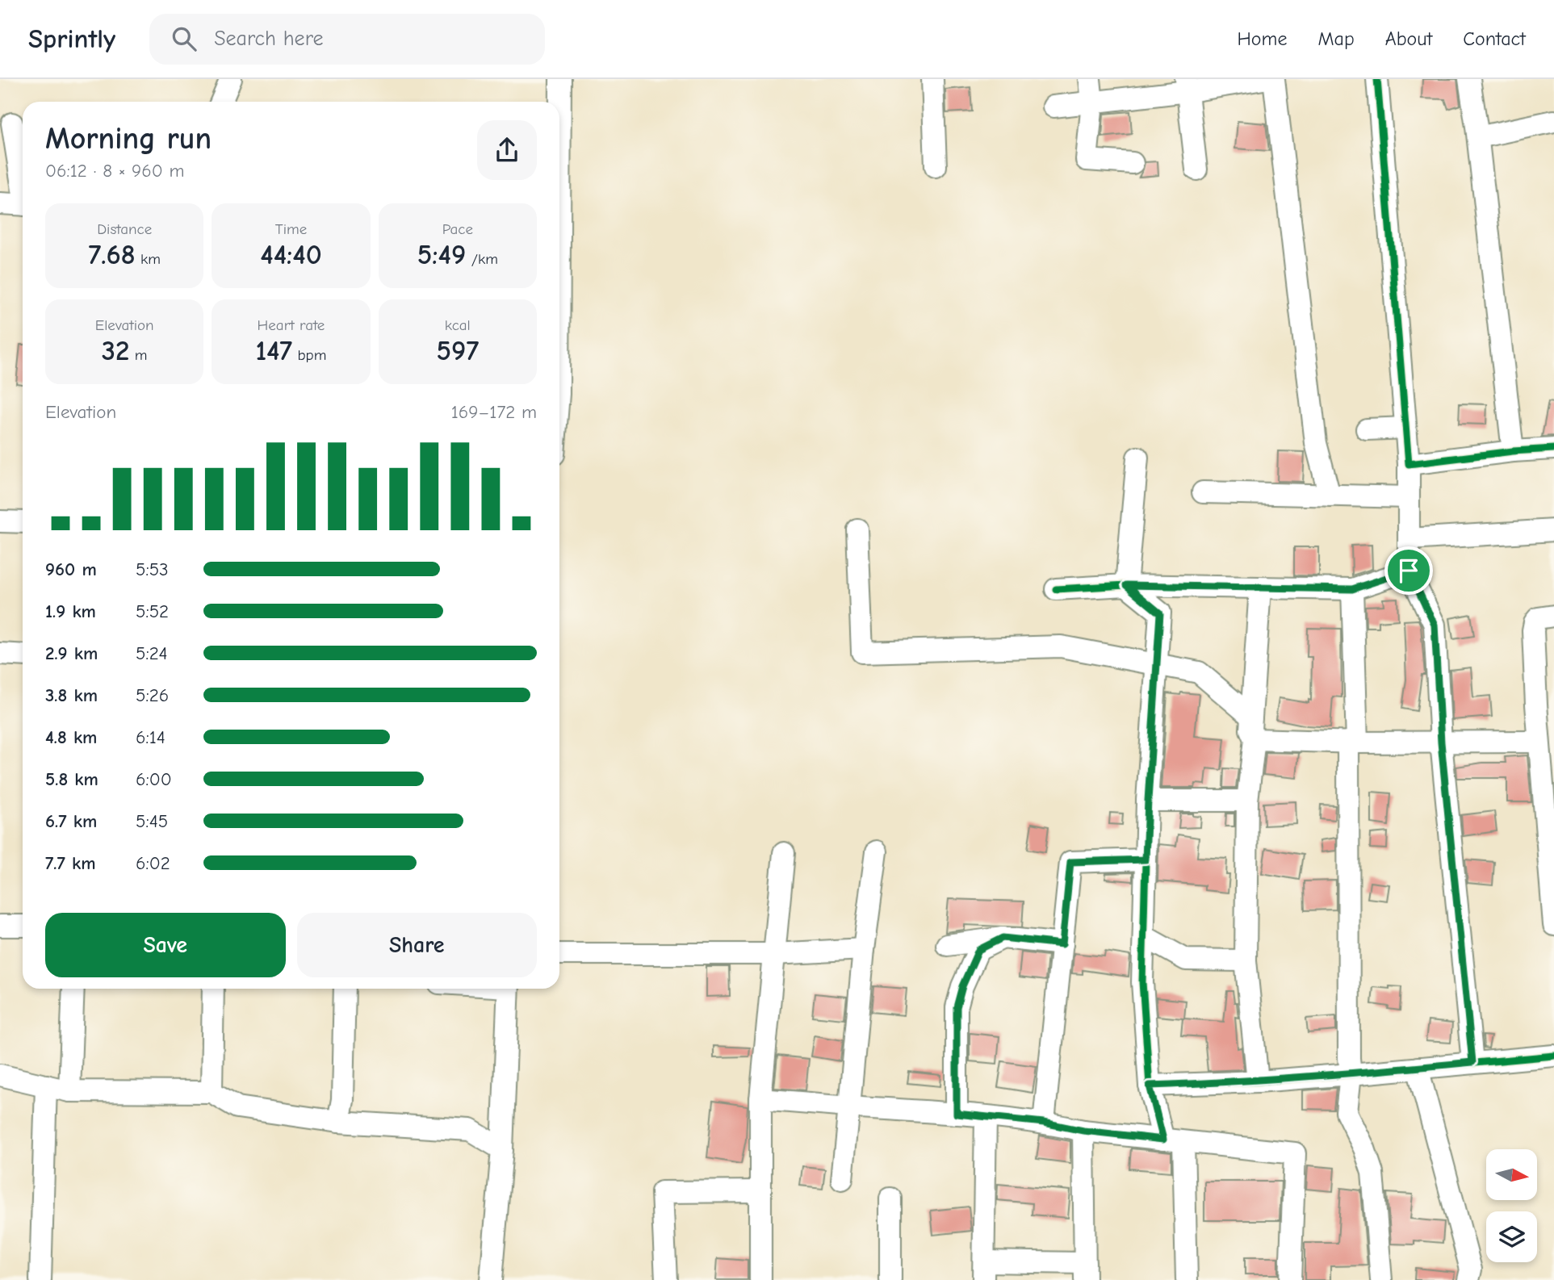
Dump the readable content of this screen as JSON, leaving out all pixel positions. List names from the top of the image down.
{
  "north": "right",
  "page": {
    "header": "Sprintly",
    "search": "Search here",
    "nav": [
      "Home",
      "Map",
      "About",
      "Contact"
    ],
    "heading": ["Morning run", "06:12 · 8 × 960 m"],
    "stats": [
      ["Distance", "7.68 km"],
      ["Time", "44:40"],
      ["Pace", "5:49 /km"],
      ["Elevation", "32 m"],
      ["Heart rate", "147 bpm"],
      ["kcal", "597"]
    ],
    "chart": ["Elevation", "169–172 m"],
    "list": [
      {
        "name": "960 m",
        "note": "5:53"
      },
      {
        "name": "1.9 km",
        "note": "5:52"
      },
      {
        "name": "2.9 km",
        "note": "5:24"
      },
      {
        "name": "3.8 km",
        "note": "5:26"
      },
      {
        "name": "4.8 km",
        "note": "6:14"
      },
      {
        "name": "5.8 km",
        "note": "6:00"
      },
      {
        "name": "6.7 km",
        "note": "5:45"
      },
      {
        "name": "7.7 km",
        "note": "6:02"
      }
    ],
    "buttons": ["Save", "Share"]
  }
}
